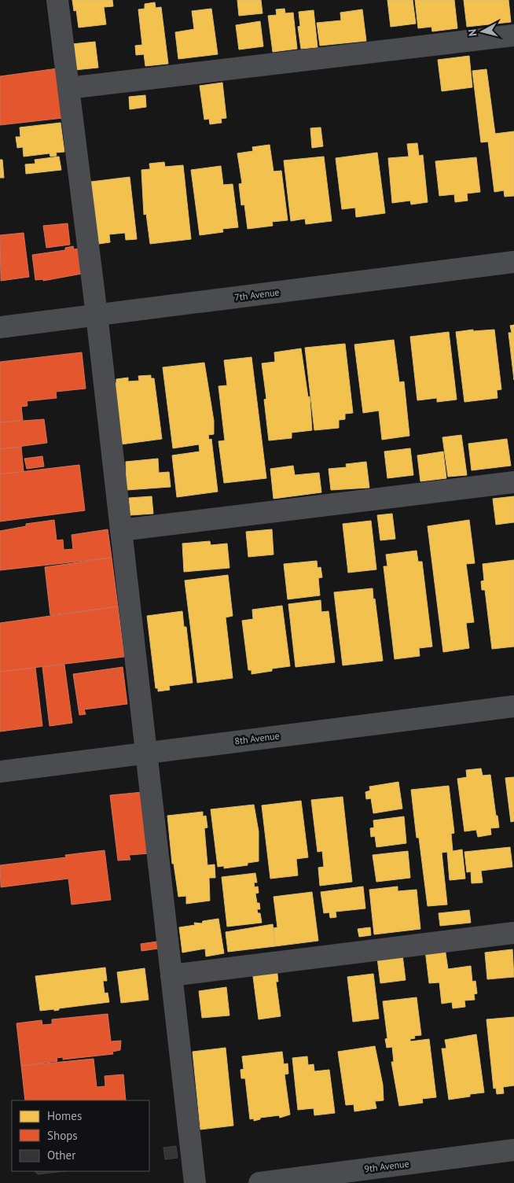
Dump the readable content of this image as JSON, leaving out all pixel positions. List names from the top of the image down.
{
  "streets": {
    "street": ["7th Avenue", "8th Avenue", "9th Avenue"]
  },
  "legend": ["Homes", "Shops", "Other"],
  "north": "left"
}
